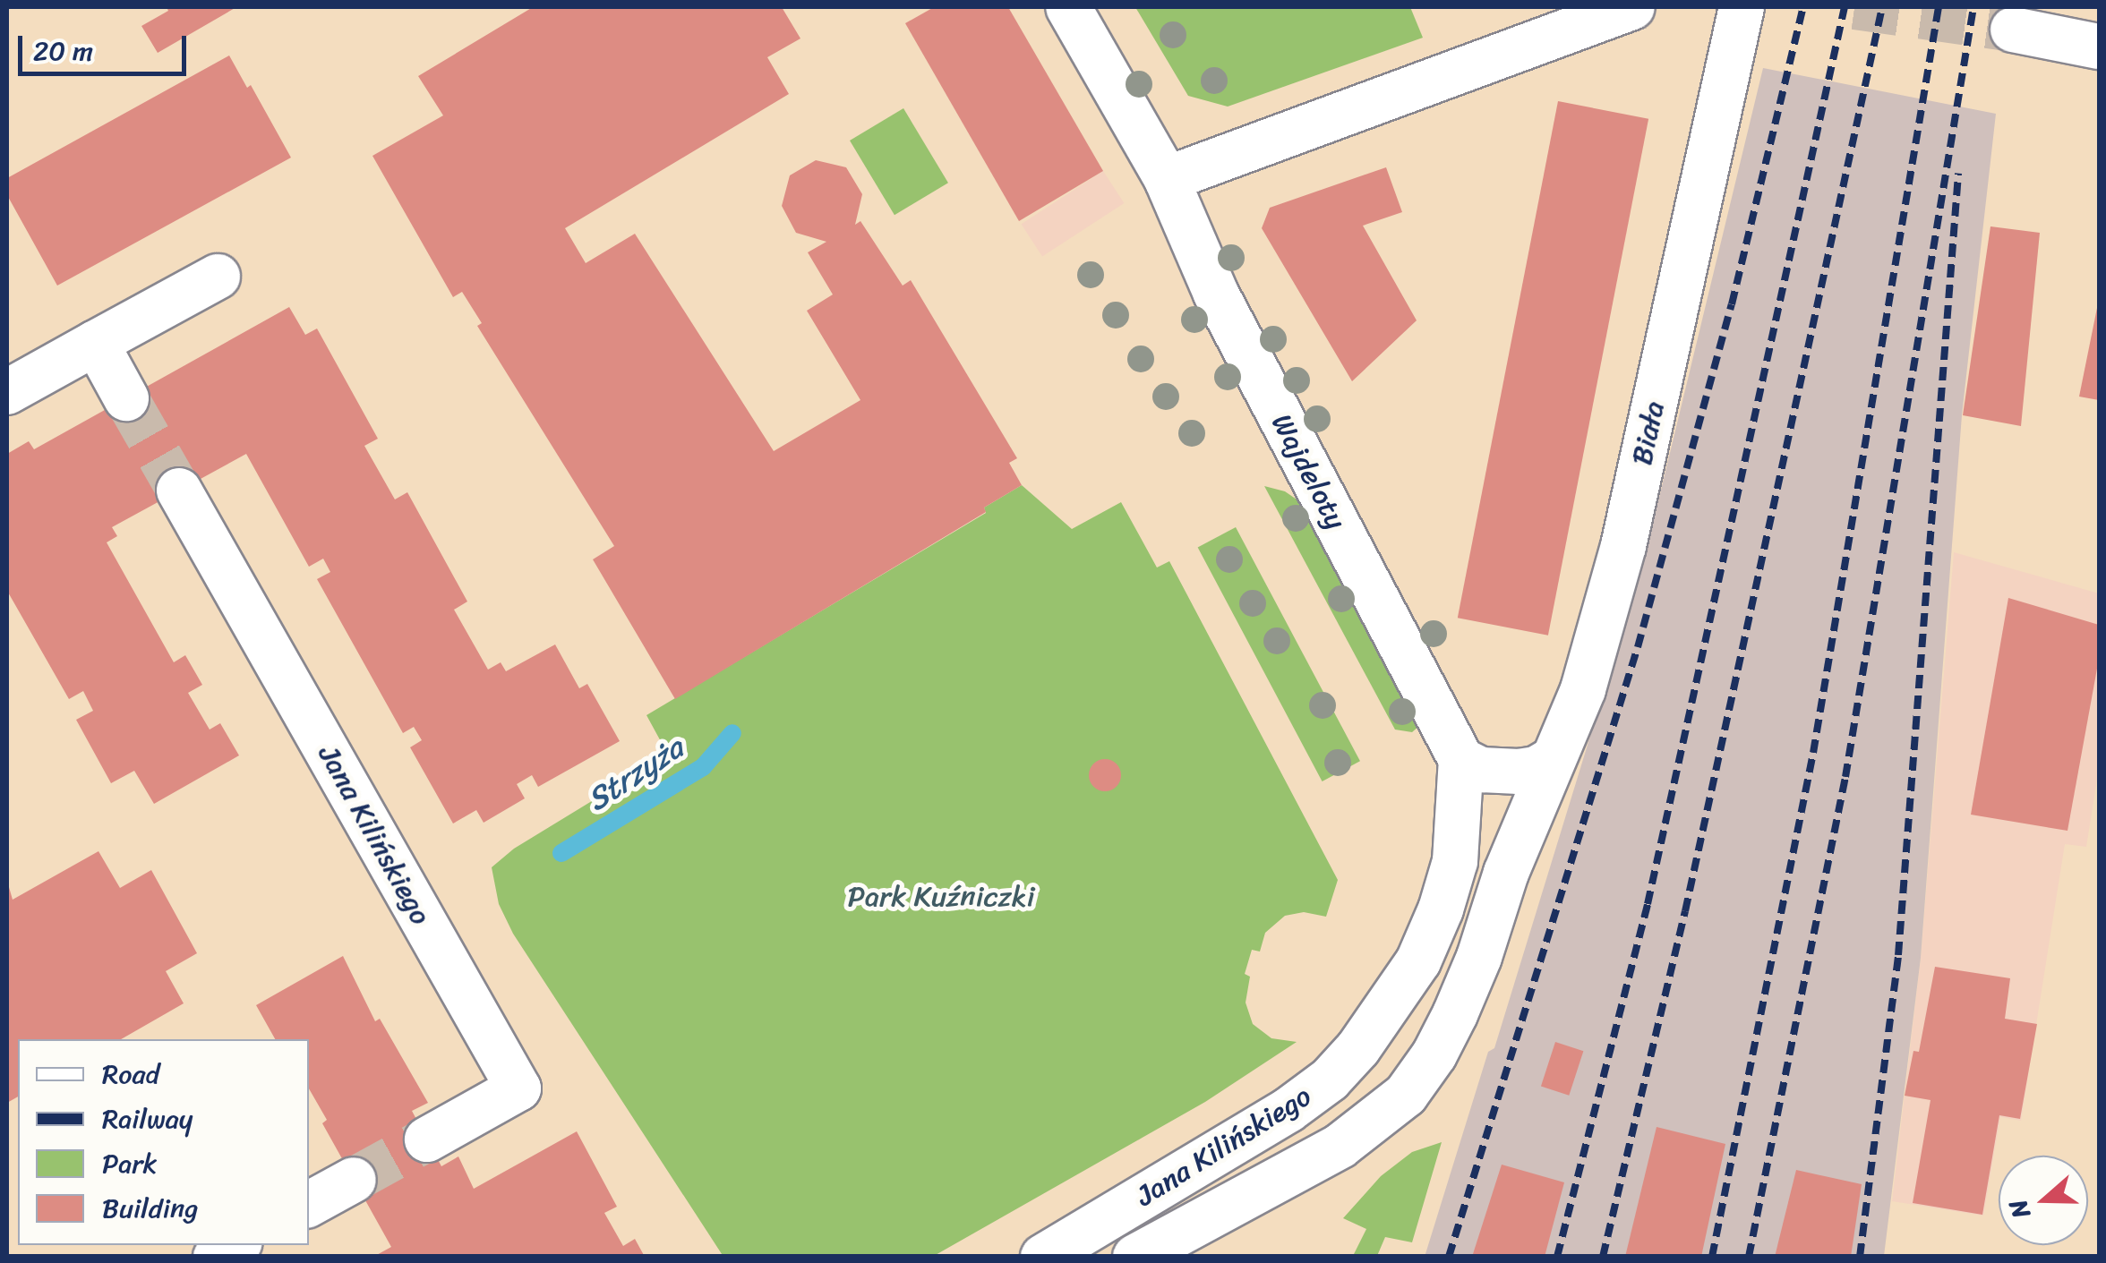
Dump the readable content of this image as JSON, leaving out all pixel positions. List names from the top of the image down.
{
  "streets": {
    "street": ["Biała", "Wajdeloty", "Jana Kilińskiego"]
  },
  "crossings": [
    ["Biała", "Jana Kilińskiego"],
    ["Wajdeloty", "Jana Kilińskiego"]
  ],
  "water": ["Strzyża"],
  "parks": ["Park Kuźniczki"],
  "legend": [
    "Road",
    "Railway",
    "Park",
    "Building"
  ],
  "scale_bar": "20 m",
  "north": "left"
}
